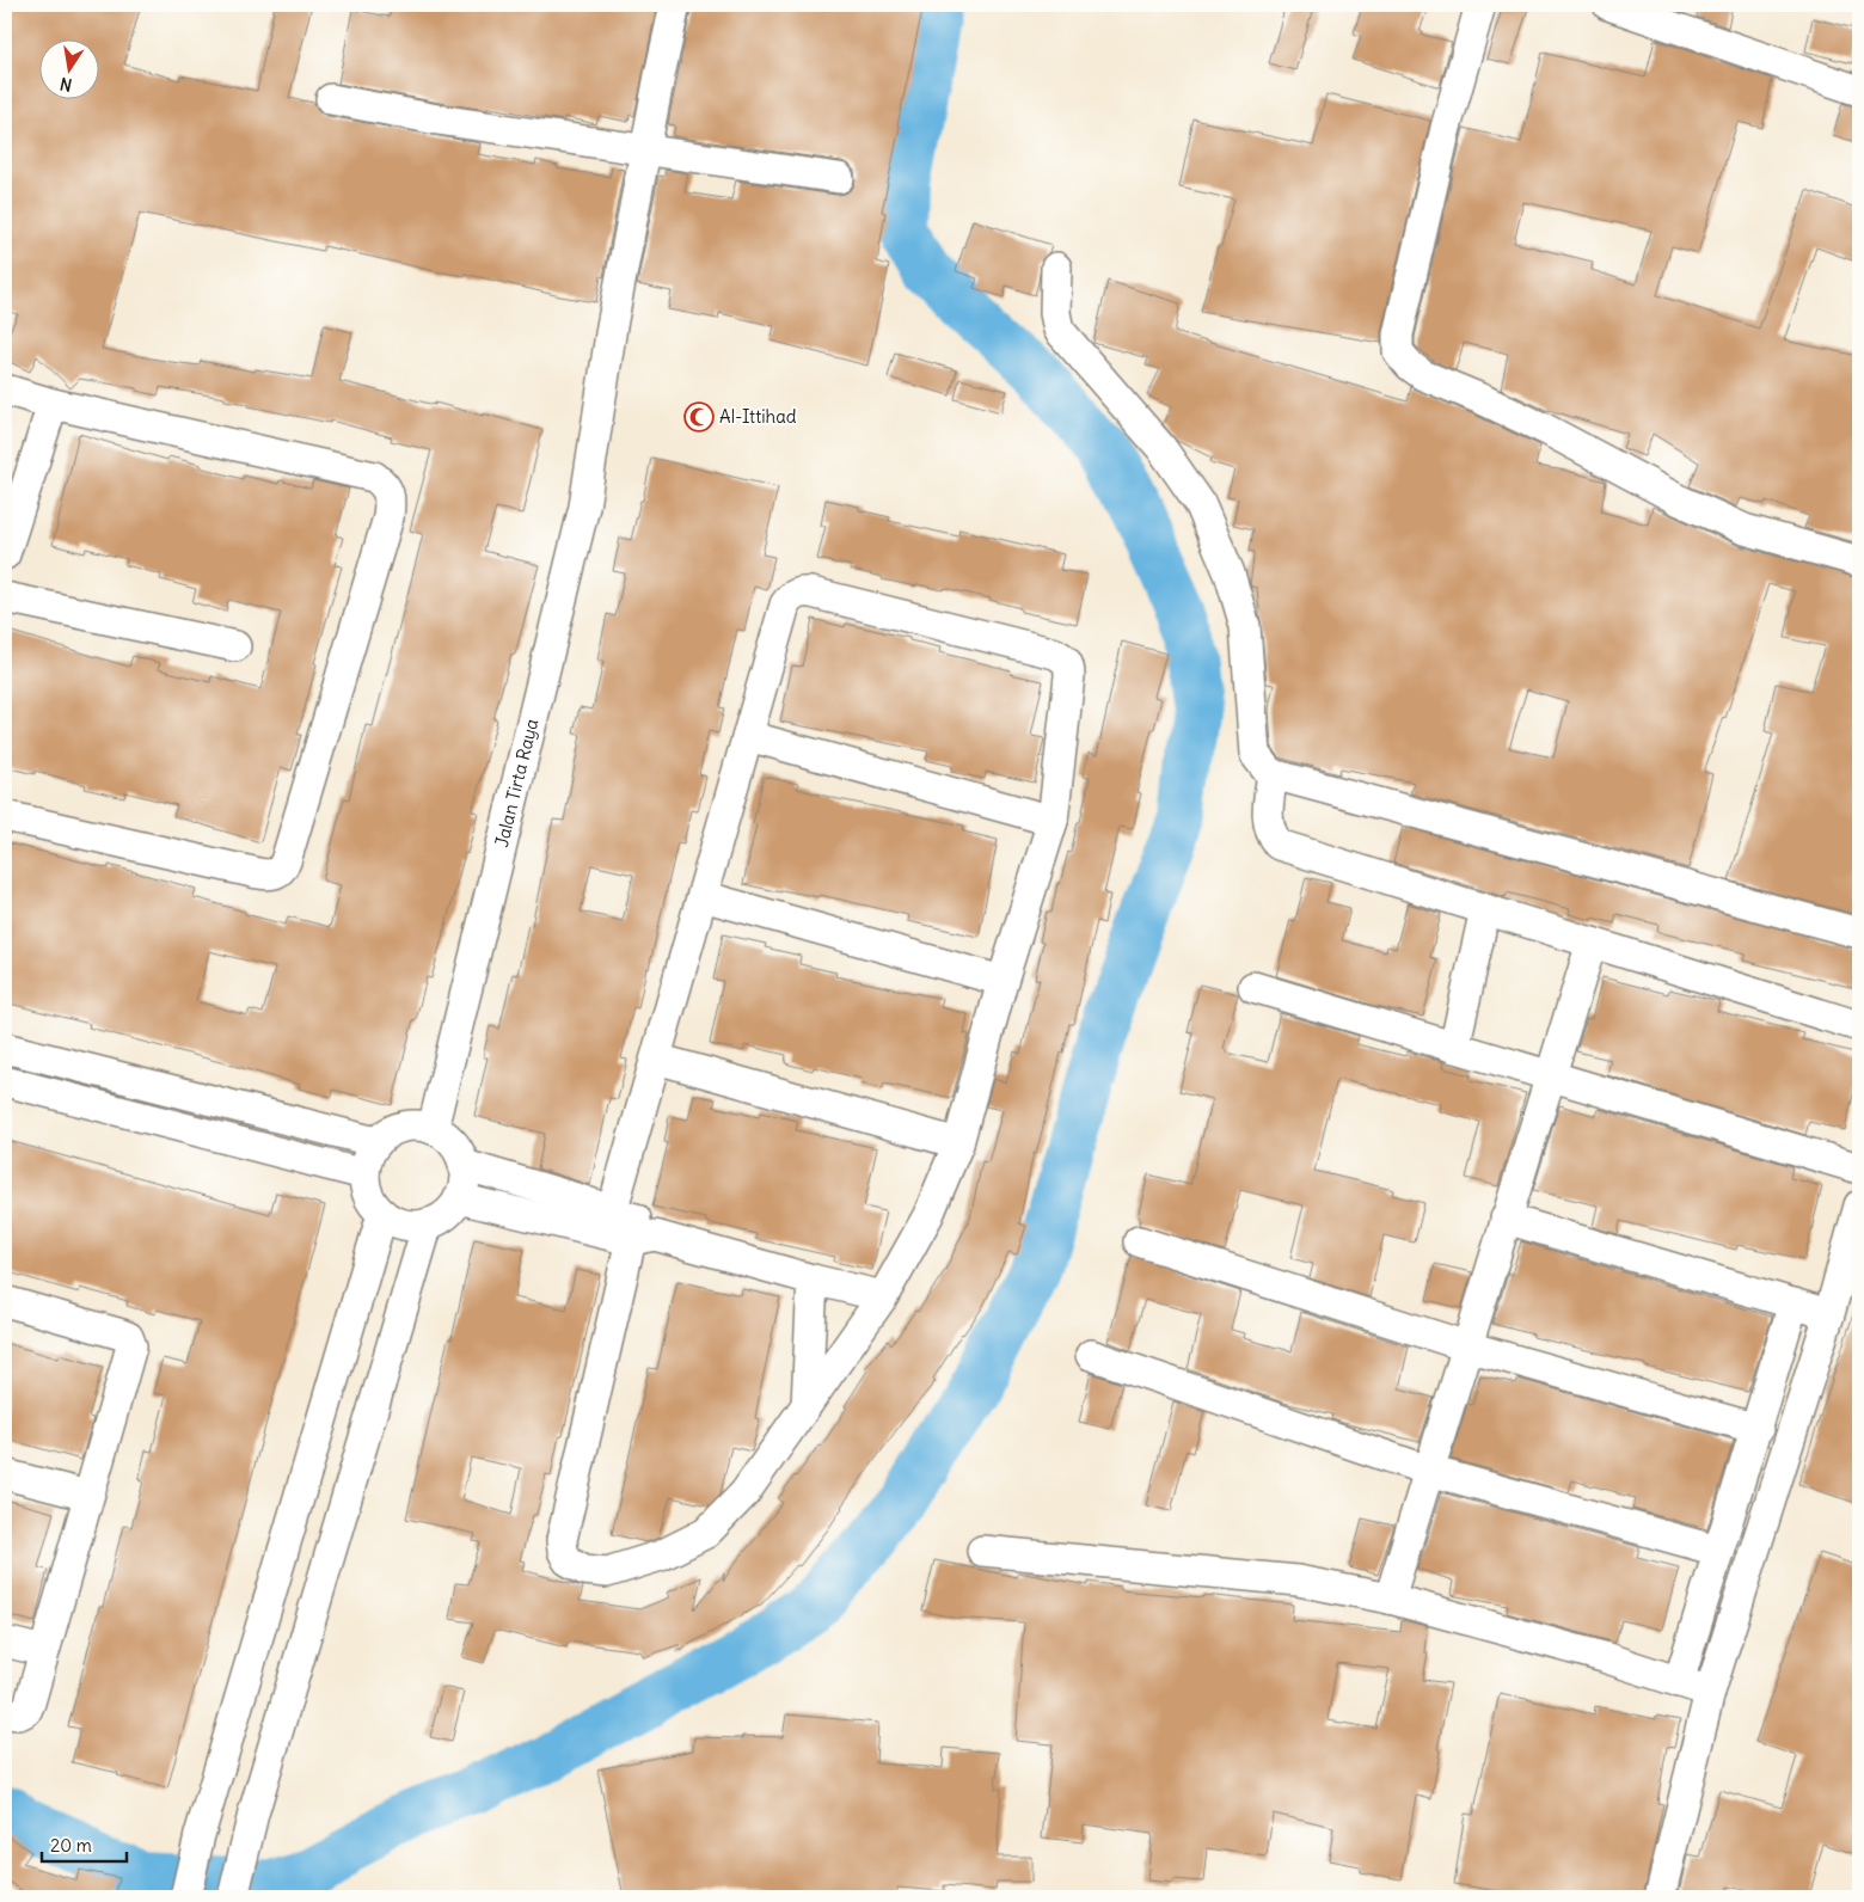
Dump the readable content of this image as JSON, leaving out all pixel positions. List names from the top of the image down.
{
  "streets": {
    "street": ["Jalan Tirta Raya"]
  },
  "places": {
    "mosque": ["Al-Ittihad"]
  },
  "scale_bar": "20 m",
  "north": "bottom"
}
